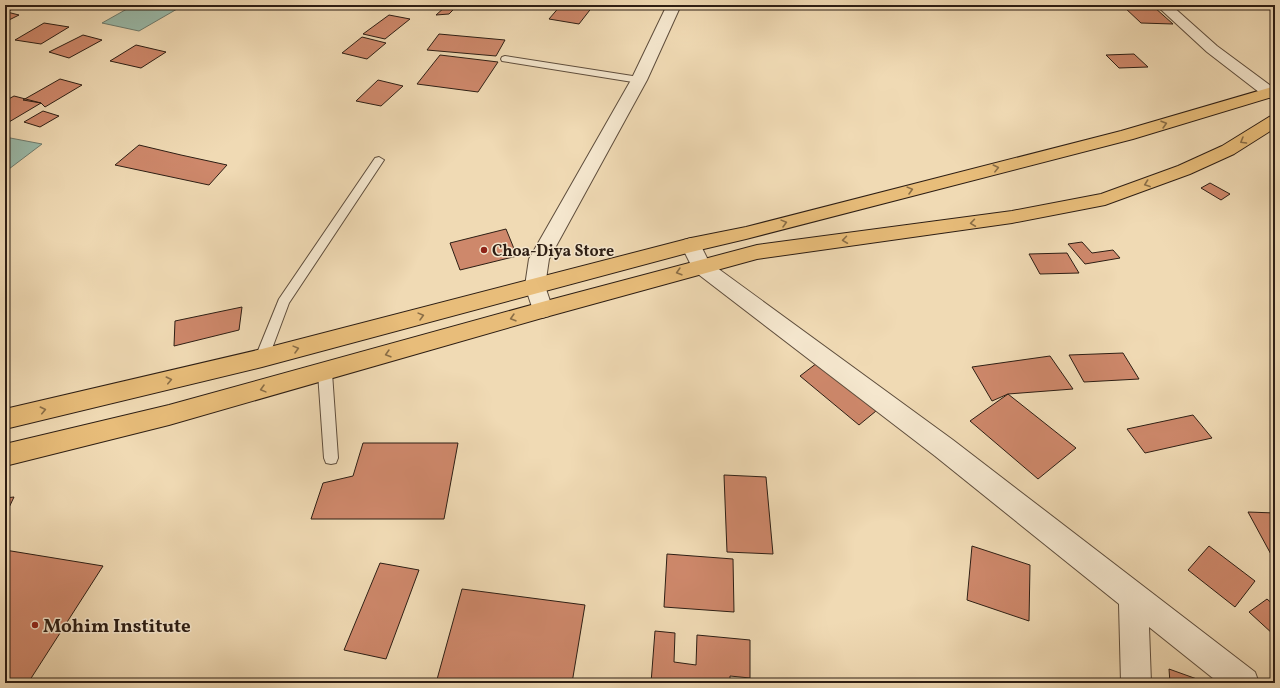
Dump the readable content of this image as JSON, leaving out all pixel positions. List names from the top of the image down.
{
  "places": ["Choa-Diya Store", "Mohim Institute"]
}
